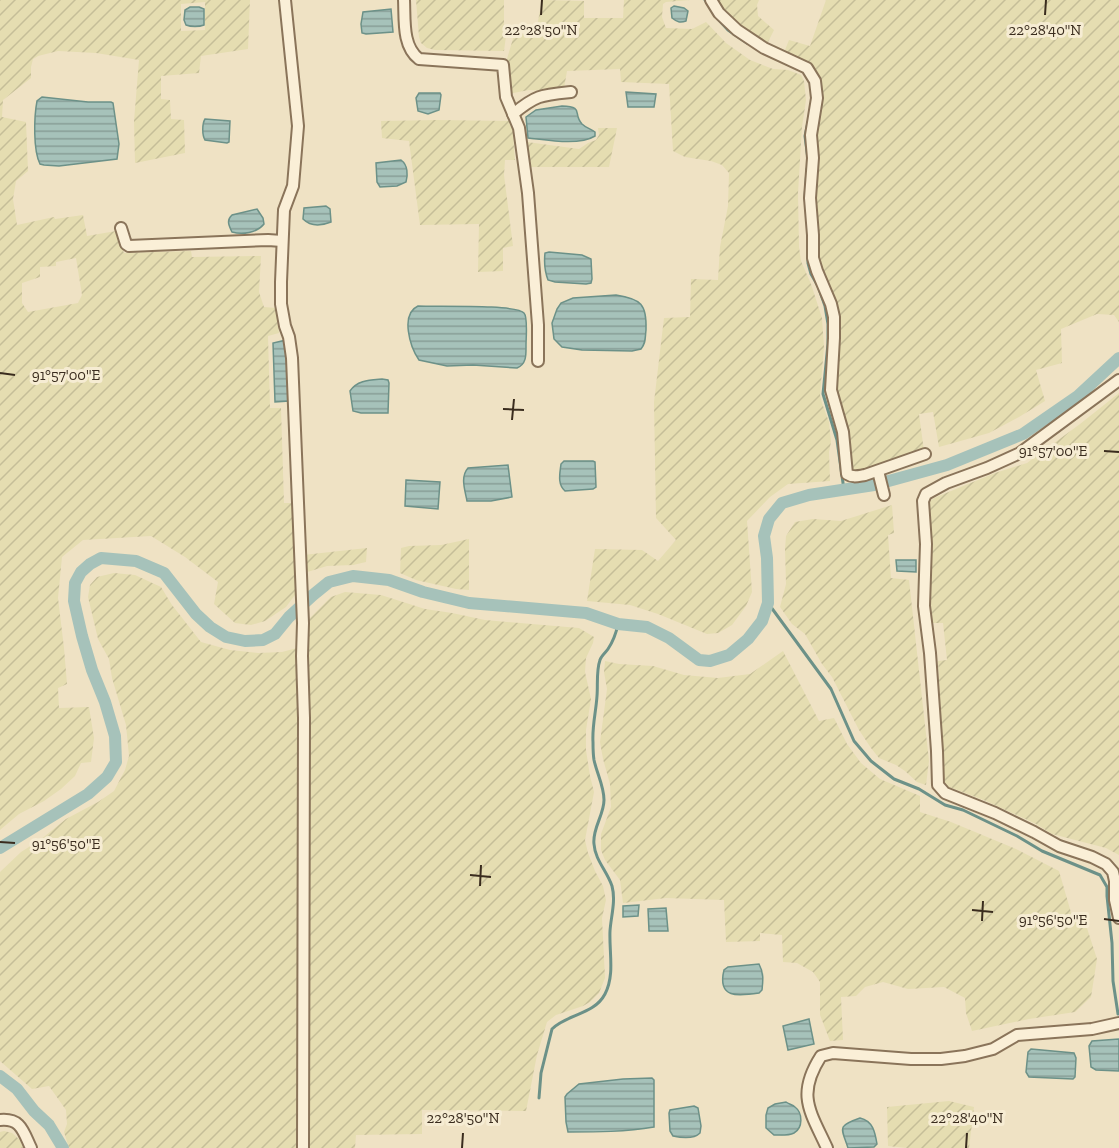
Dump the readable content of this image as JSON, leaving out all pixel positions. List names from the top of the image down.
{
  "coordinates": [
    "22°28'50\"N",
    "22°28'40\"N",
    "91°57'00\"E",
    "91°56'50\"E"
  ]
}
